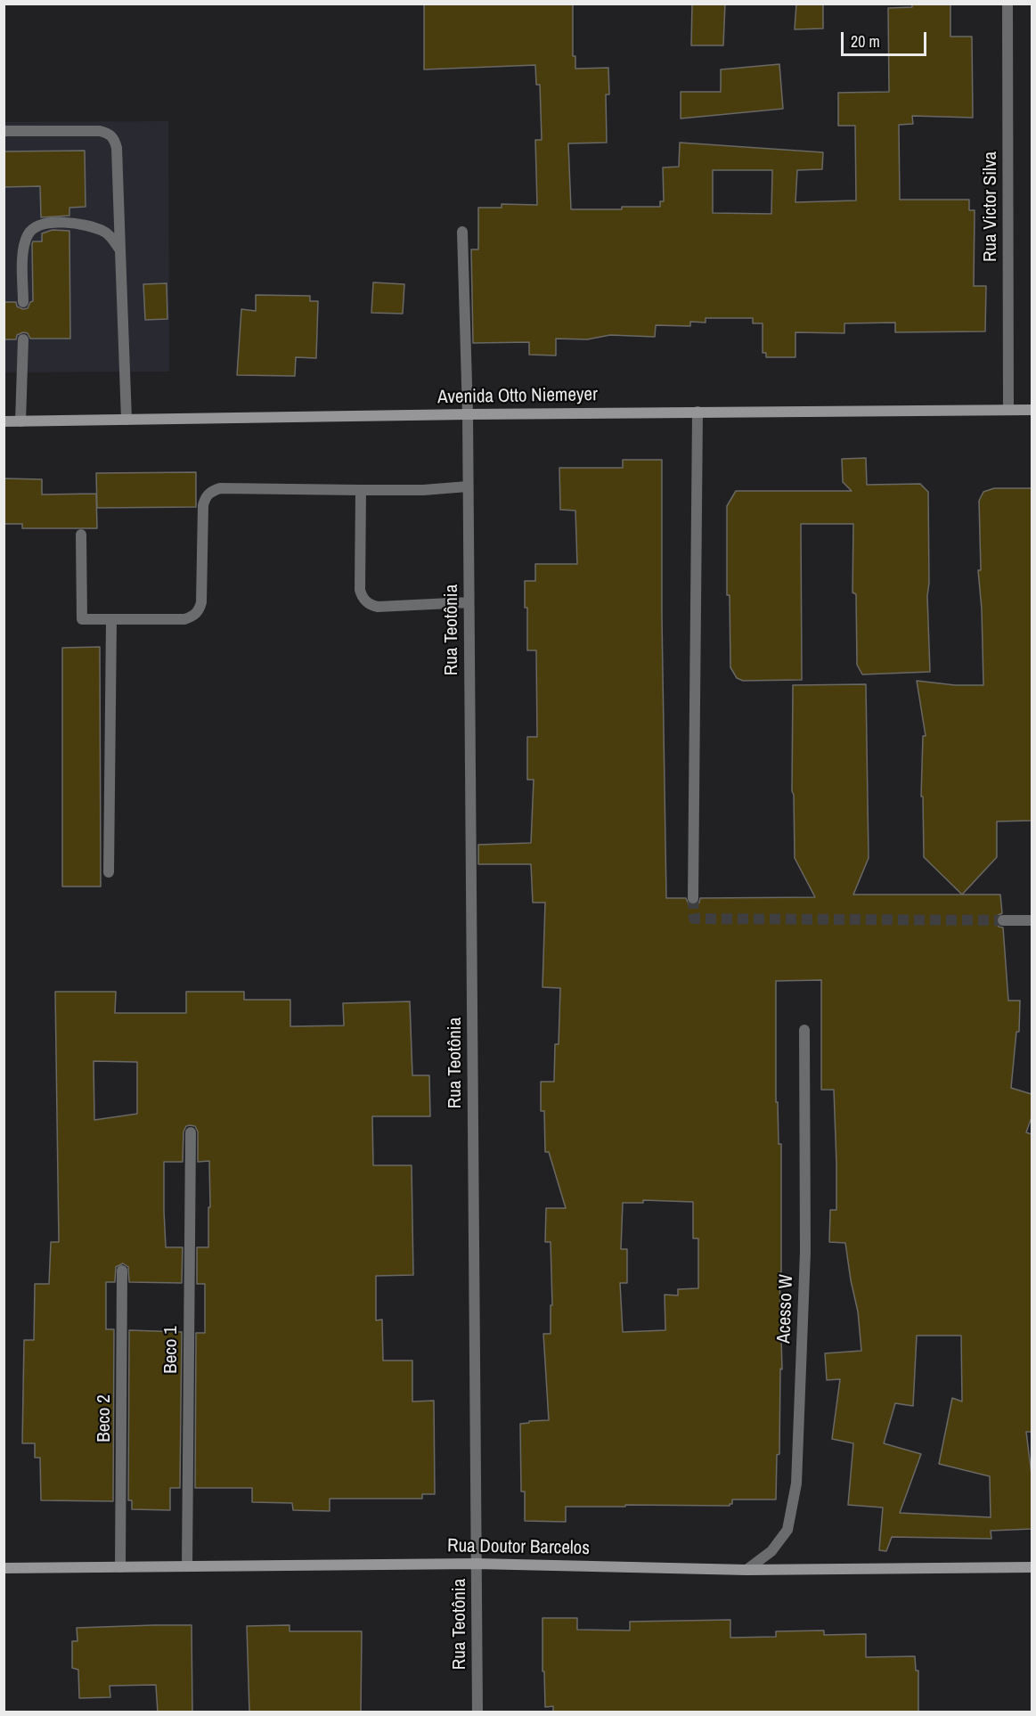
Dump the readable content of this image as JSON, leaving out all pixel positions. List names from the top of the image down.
{
  "streets": {
    "main road": ["Avenida Otto Niemeyer", "Rua Doutor Barcelos"],
    "street": [
      "Rua Victor Silva",
      "Rua Teotônia",
      "Acesso W",
      "Beco 1",
      "Beco 2"
    ]
  },
  "crossings": [
    ["Rua Victor Silva", "Avenida Otto Niemeyer"],
    ["Avenida Otto Niemeyer", "Rua Teotônia"],
    ["Rua Teotônia", "Rua Doutor Barcelos"],
    ["Acesso W", "Rua Doutor Barcelos"],
    ["Beco 1", "Rua Doutor Barcelos"],
    ["Beco 2", "Rua Doutor Barcelos"]
  ],
  "scale_bar": "20 m"
}
